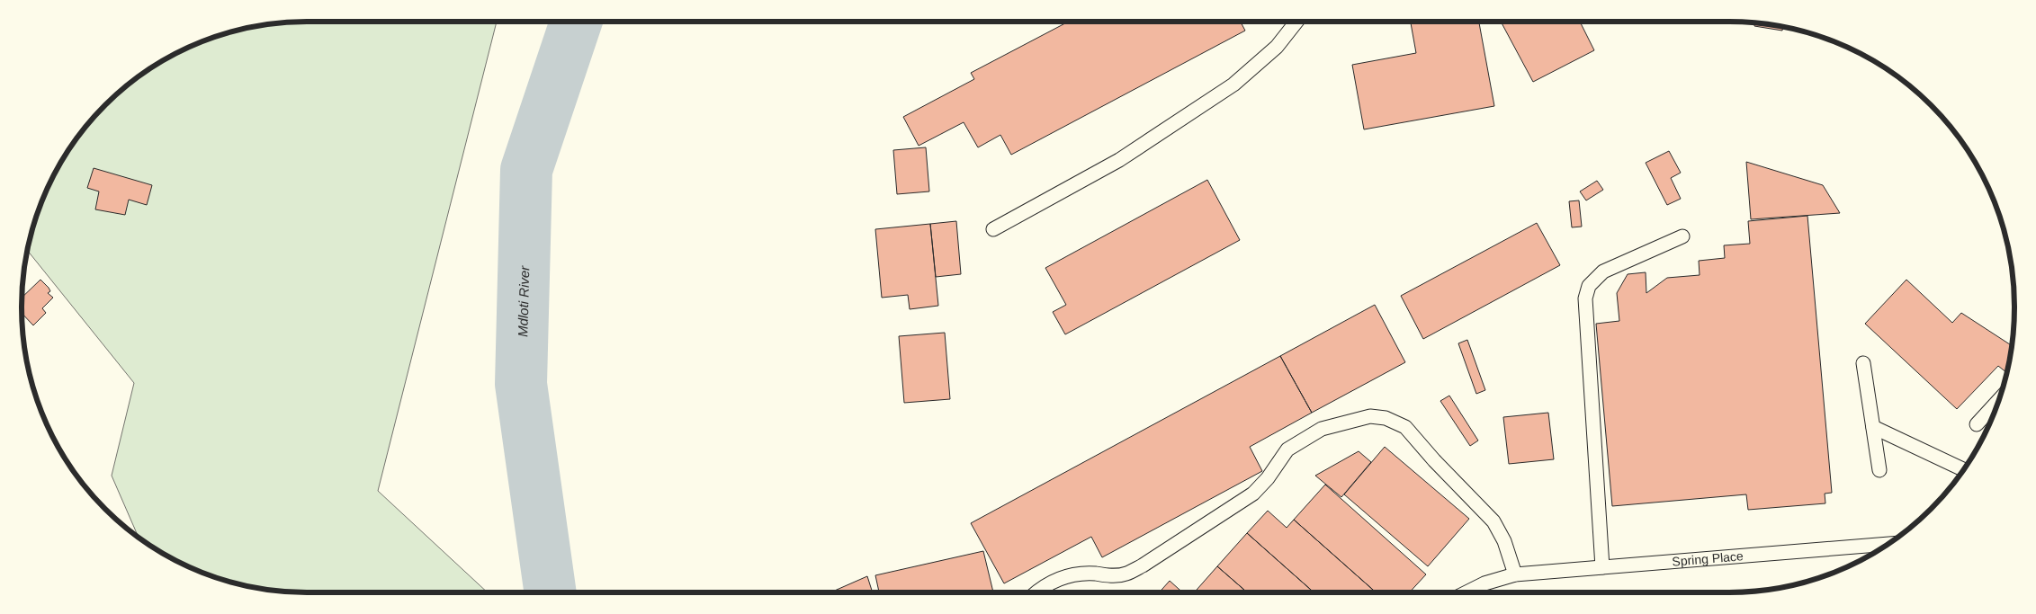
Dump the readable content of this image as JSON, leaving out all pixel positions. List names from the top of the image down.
{
  "streets": {
    "lane": ["Spring Place"]
  },
  "water": ["Mdloti River"]
}
